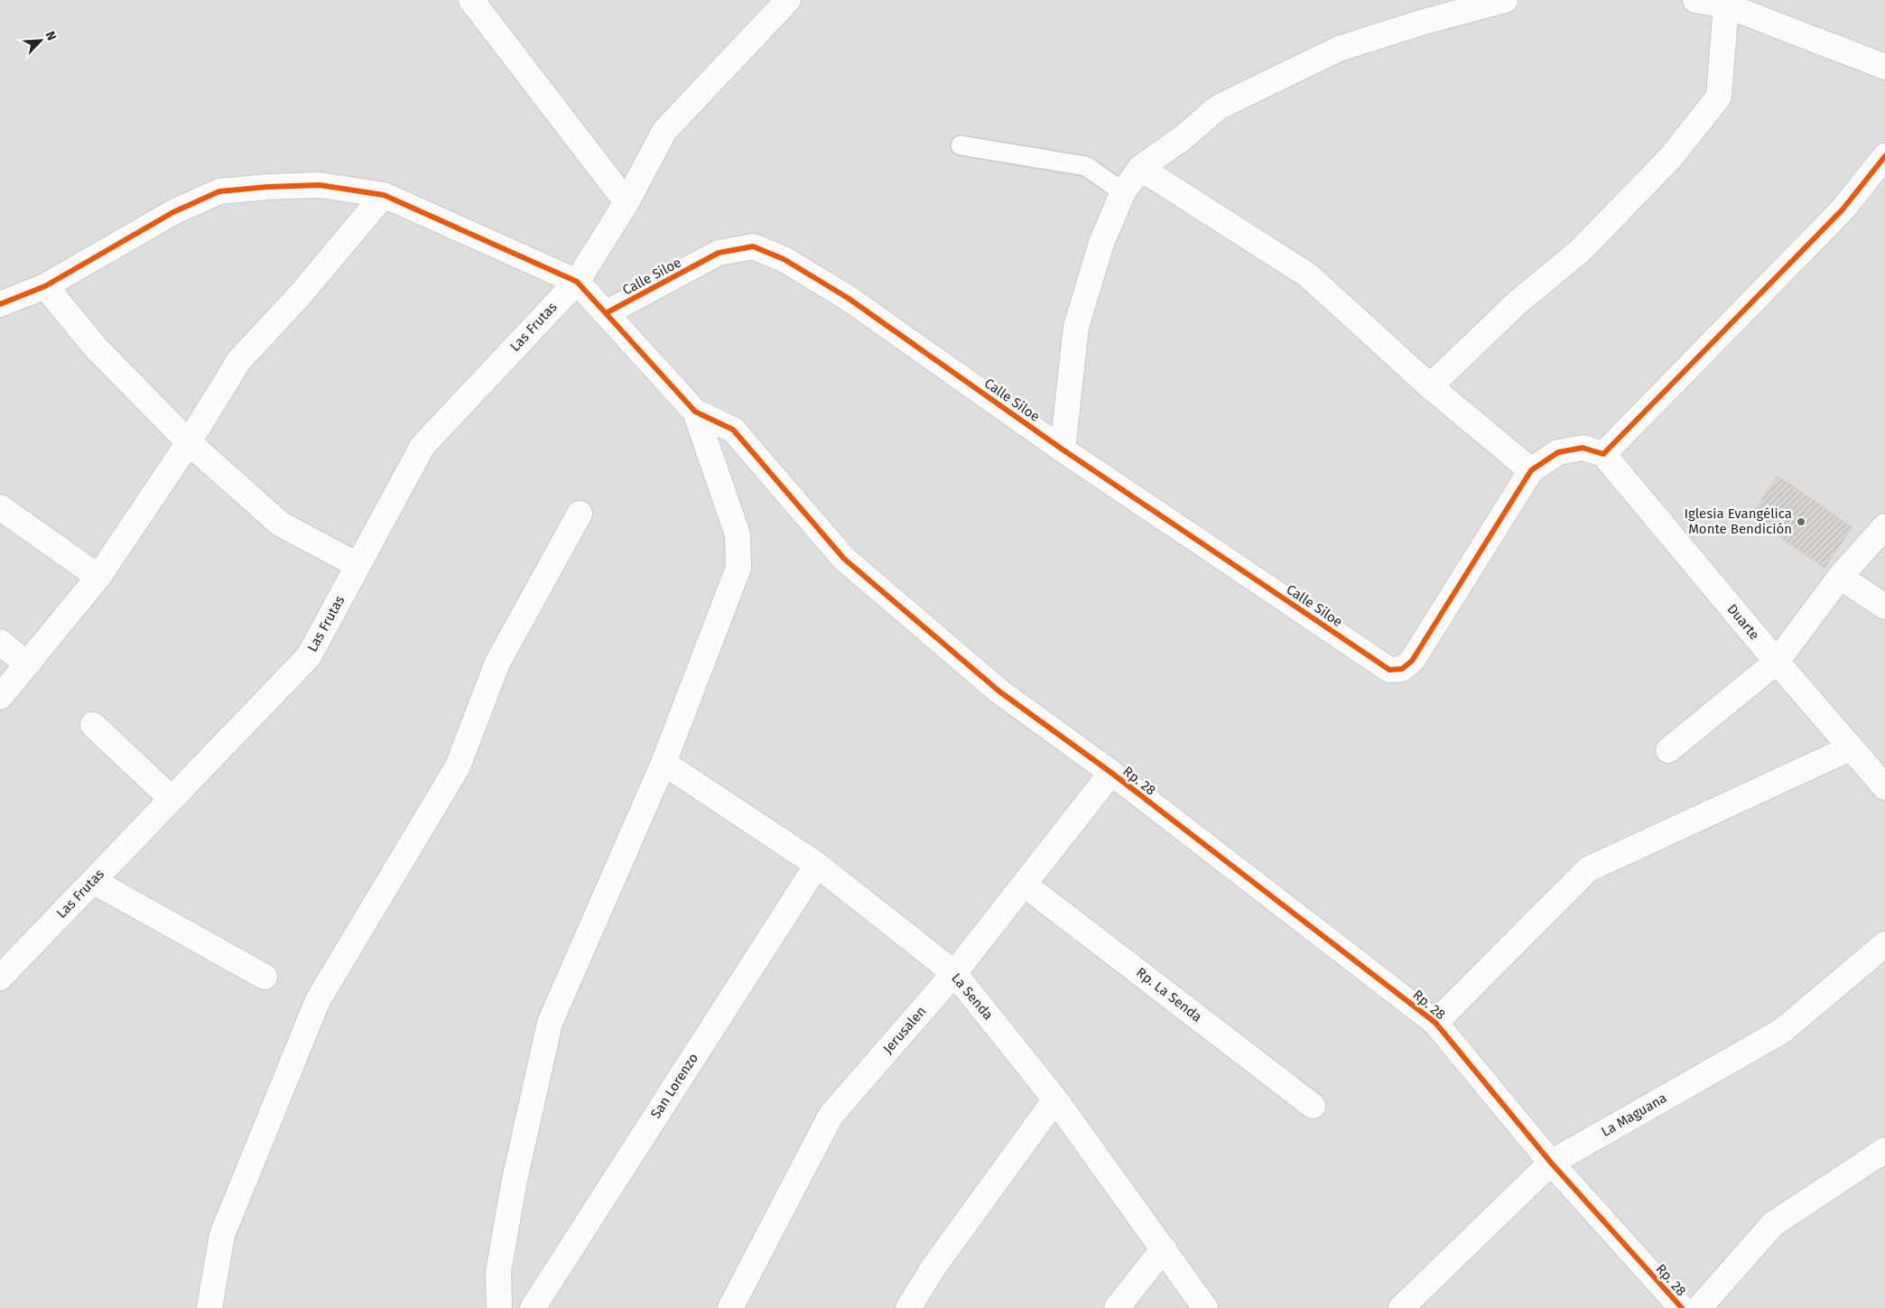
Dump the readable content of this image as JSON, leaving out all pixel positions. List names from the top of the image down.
{
  "streets": {
    "street": [
      "Calle Siloe",
      "Las Frutas",
      "Duarte",
      "Rp. 28",
      "Rp. La Senda",
      "La Senda",
      "Jerusalen",
      "San Lorenzo",
      "La Maguana"
    ]
  },
  "crossings": [
    ["Rp. 28", "Jerusalen"],
    ["Rp. 28", "La Maguana"],
    ["Rp. La Senda", "Jerusalen"],
    ["La Senda", "Jerusalen"],
    ["La Senda", "San Lorenzo"]
  ],
  "places": ["Iglesia Evangélica Monte Bendición"],
  "north": "top right"
}
